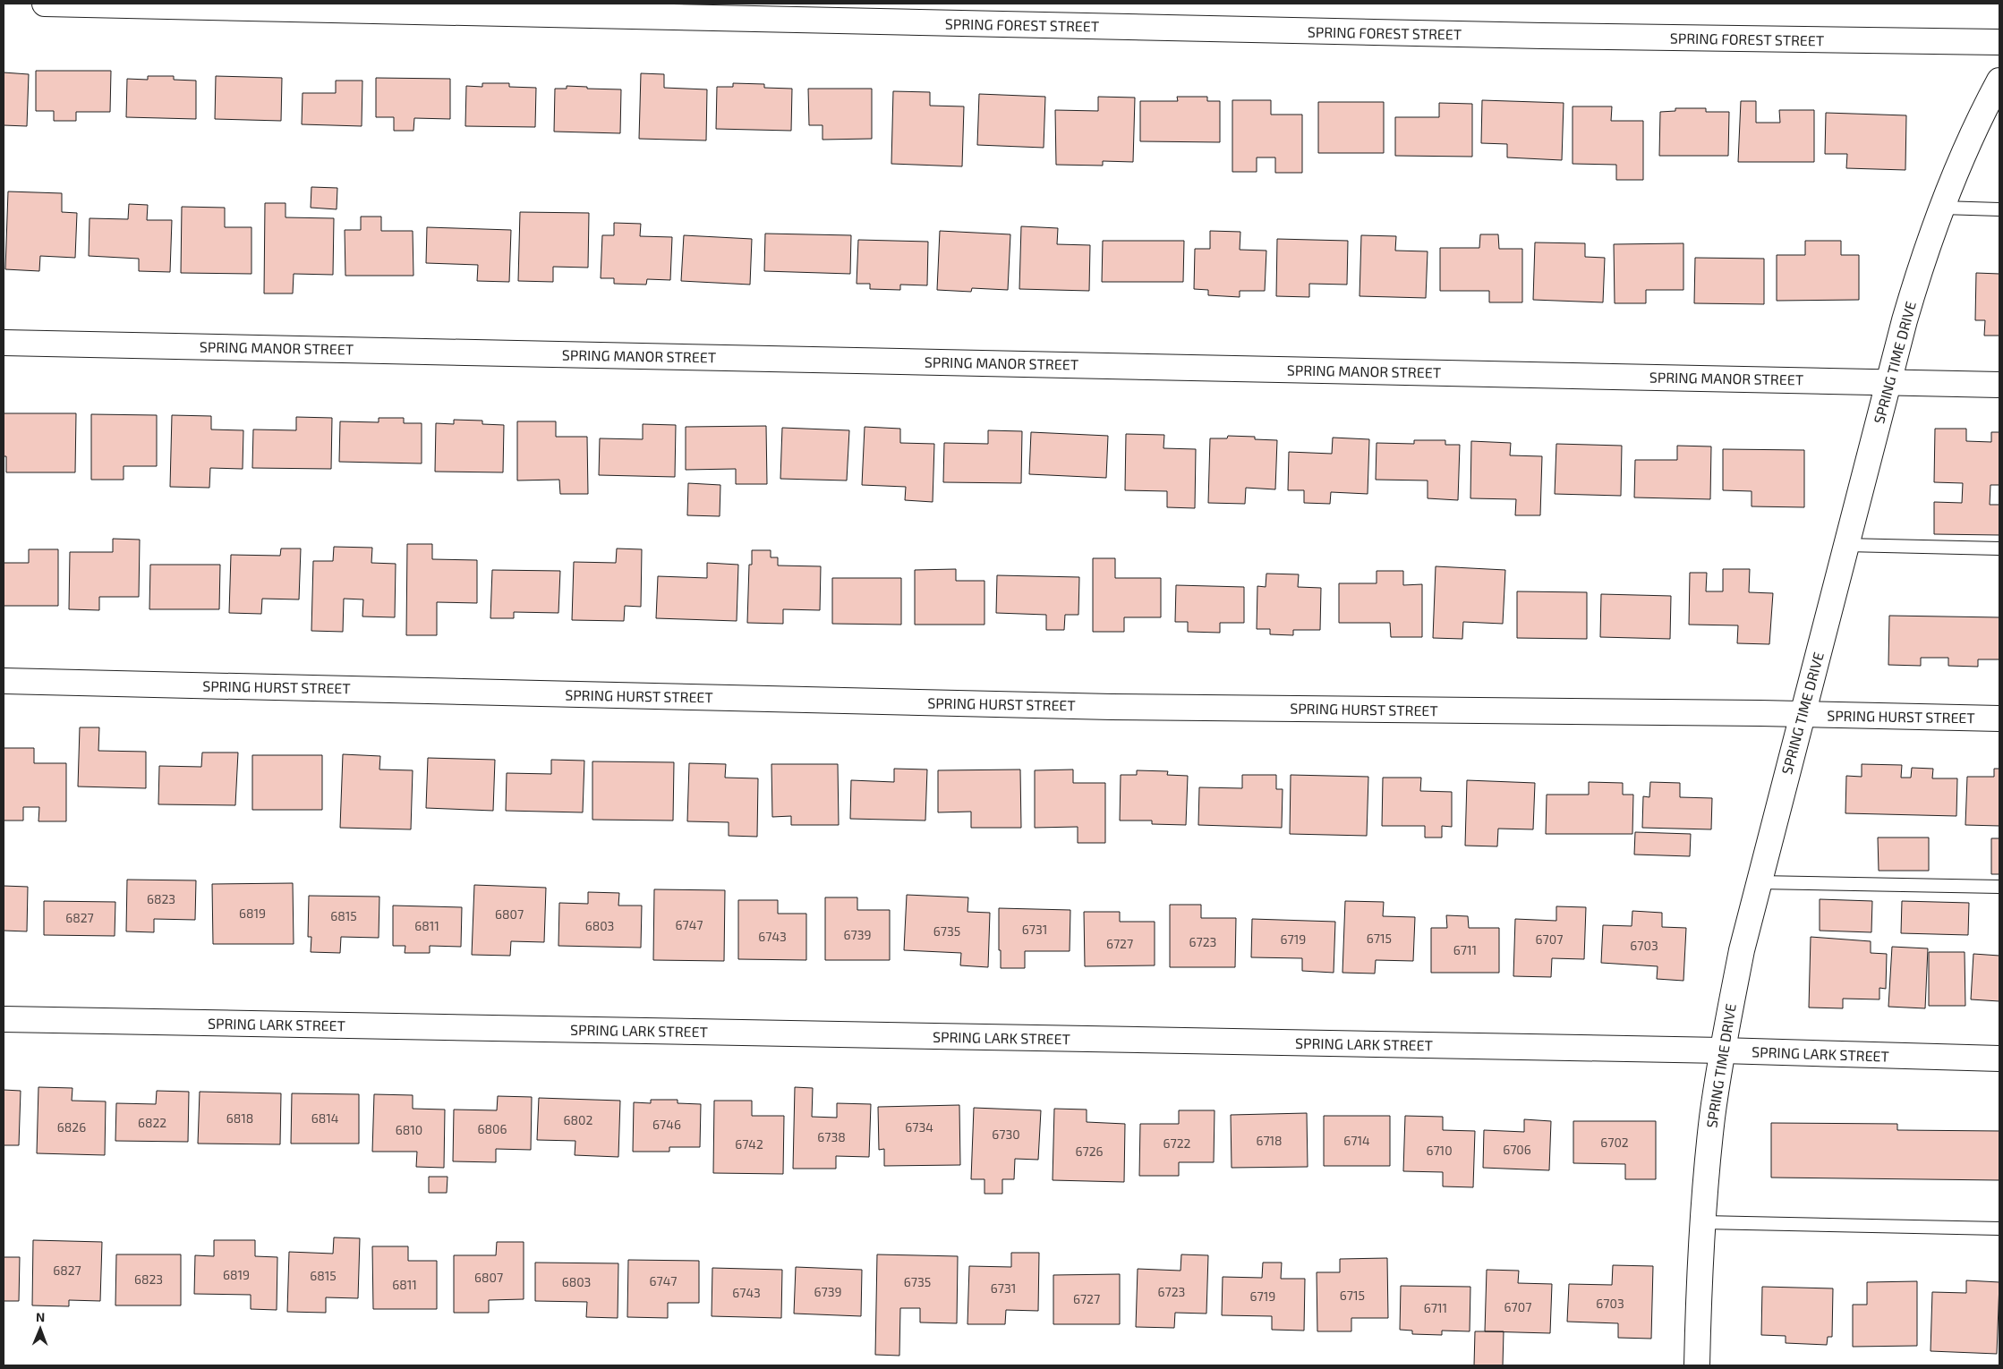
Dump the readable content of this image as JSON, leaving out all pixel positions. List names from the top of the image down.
{
  "streets": {
    "street": [
      "SPRING FOREST STREET",
      "SPRING MANOR STREET",
      "SPRING TIME DRIVE",
      "SPRING HURST STREET",
      "SPRING LARK STREET"
    ]
  },
  "crossings": [
    ["SPRING MANOR STREET", "SPRING TIME DRIVE"],
    ["SPRING TIME DRIVE", "SPRING HURST STREET"],
    ["SPRING TIME DRIVE", "SPRING LARK STREET"]
  ],
  "house_numbers": [
    "6823",
    "6819",
    "6807",
    "6815",
    "6827",
    "6747",
    "6811",
    "6803",
    "6731",
    "6735",
    "6739",
    "6743",
    "6715",
    "6719",
    "6707",
    "6723",
    "6727",
    "6703",
    "6711",
    "6818",
    "6814",
    "6802",
    "6822",
    "6746",
    "6826",
    "6734",
    "6806",
    "6810",
    "6730",
    "6738",
    "6718",
    "6714",
    "6702",
    "6722",
    "6742",
    "6706",
    "6710",
    "6726",
    "6827",
    "6819",
    "6815",
    "6807",
    "6823",
    "6747",
    "6803",
    "6735",
    "6811",
    "6731",
    "6739",
    "6723",
    "6743",
    "6715",
    "6719",
    "6727",
    "6703",
    "6707",
    "6711"
  ],
  "north": "top"
}
